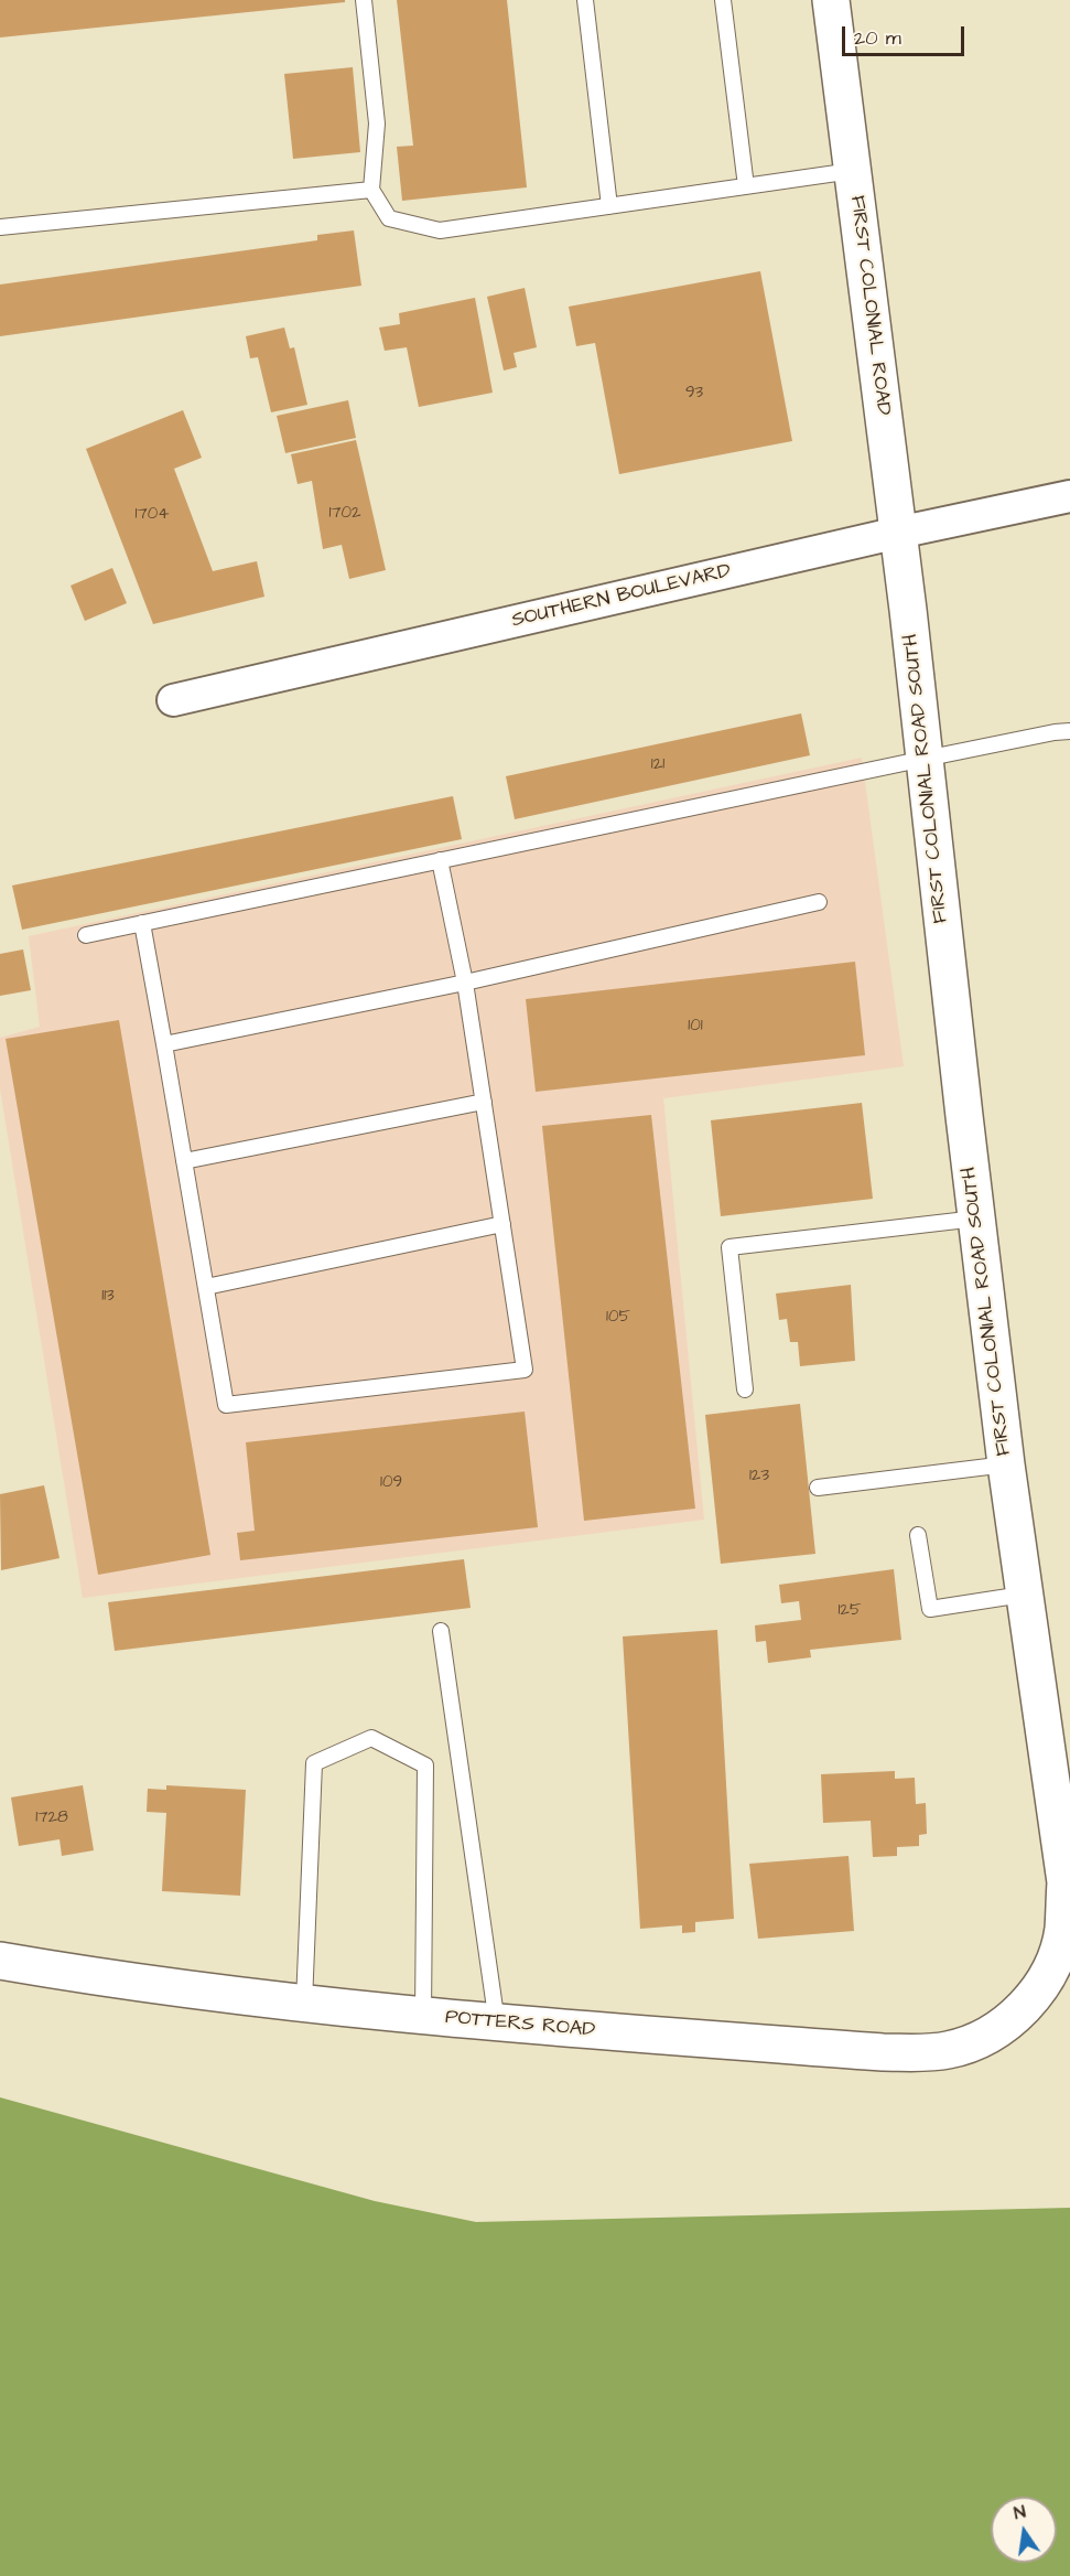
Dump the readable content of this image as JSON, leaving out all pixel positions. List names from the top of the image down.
{
  "streets": {
    "street": [
      "FIRST COLONIAL ROAD",
      "SOUTHERN BOULEVARD",
      "FIRST COLONIAL ROAD SOUTH",
      "POTTERS ROAD"
    ]
  },
  "crossings": [
    ["FIRST COLONIAL ROAD", "SOUTHERN BOULEVARD"],
    ["FIRST COLONIAL ROAD", "FIRST COLONIAL ROAD SOUTH"],
    ["FIRST COLONIAL ROAD SOUTH", "POTTERS ROAD"]
  ],
  "house_numbers": [
    "93",
    "1702",
    "1704",
    "121",
    "101",
    "113",
    "105",
    "123",
    "109",
    "125",
    "1728"
  ],
  "scale_bar": "20 m",
  "north": "top"
}
